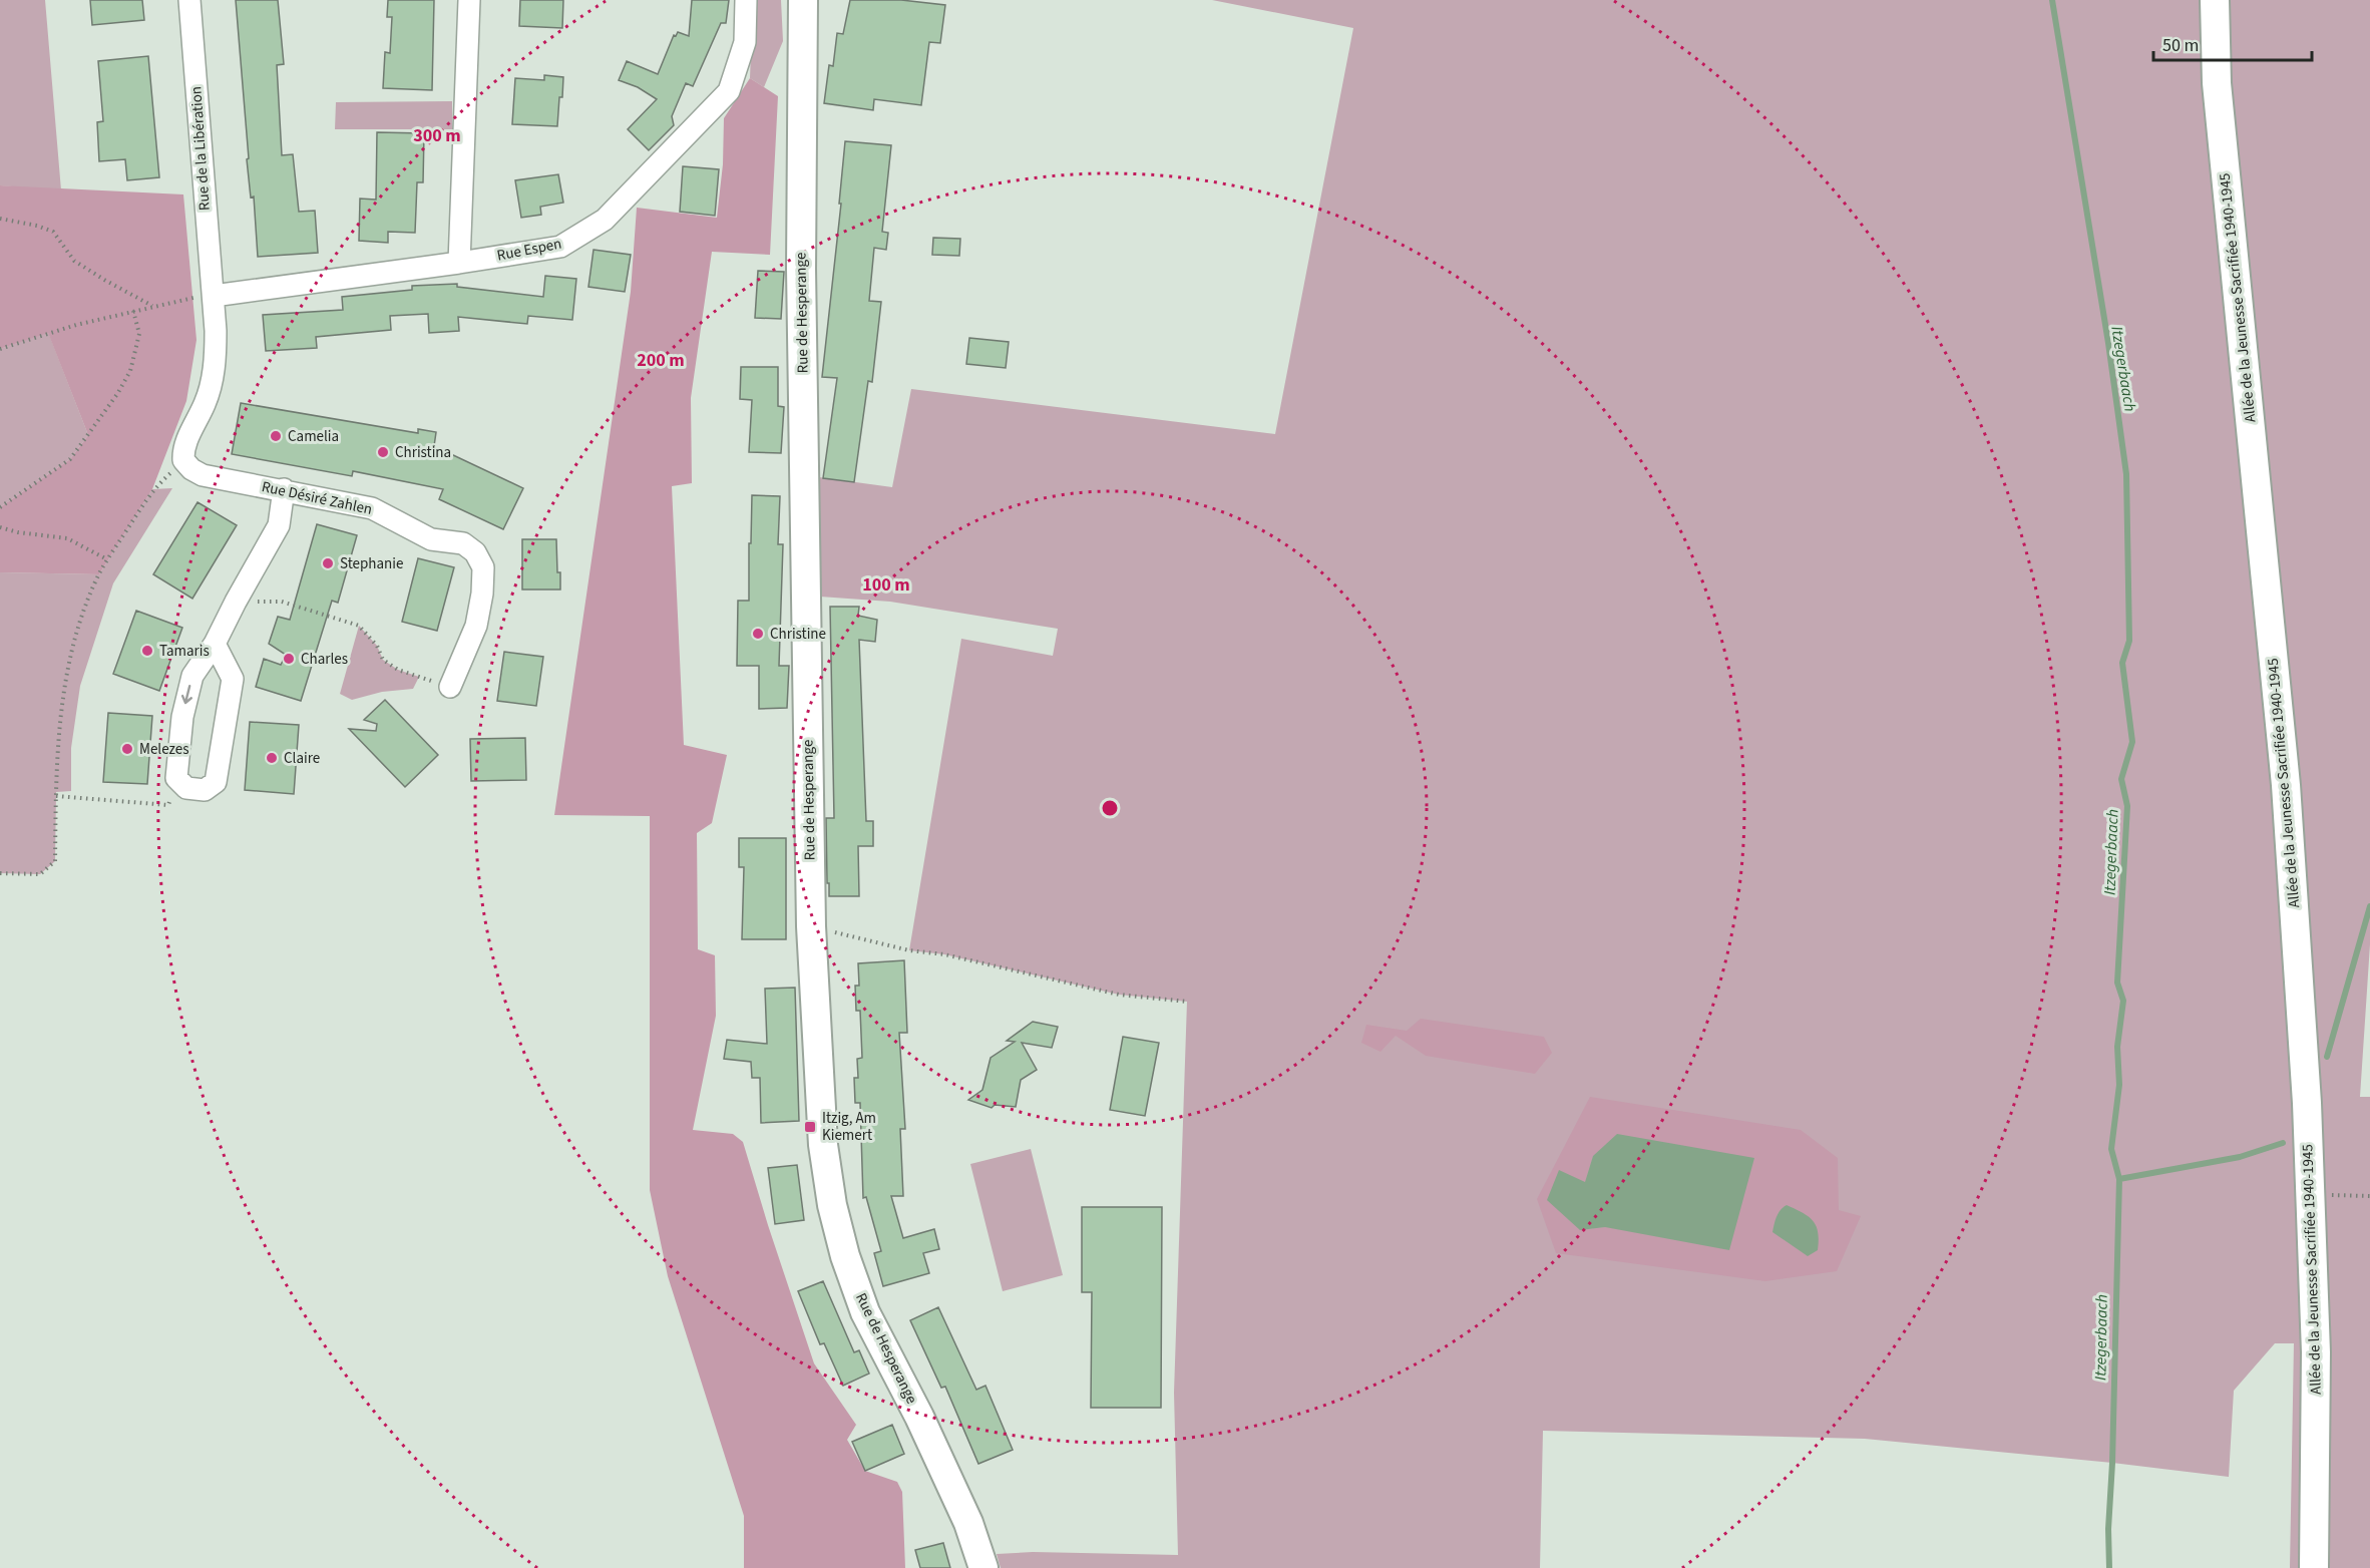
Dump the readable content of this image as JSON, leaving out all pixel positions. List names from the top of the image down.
{
  "streets": {
    "main road": ["Allée de la Jeunesse Sacrifiée 1940-1945", "Rue de Hesperange"],
    "street": ["Rue de la Libération", "Rue Espen", "Rue Désiré Zahlen"]
  },
  "crossings": [
    ["Rue de la Libération", "Rue Espen"]
  ],
  "water": ["Itzegerbaach"],
  "places": {
    "other": [
      "Camelia",
      "Christina",
      "Stephanie",
      "Christine",
      "Tamaris",
      "Charles",
      "Melezes",
      "Claire"
    ],
    "transit": ["Itzig, Am Kiemert"]
  },
  "scale_bar": "50 m",
  "rings": ["300 m", "200 m", "100 m"]
}
